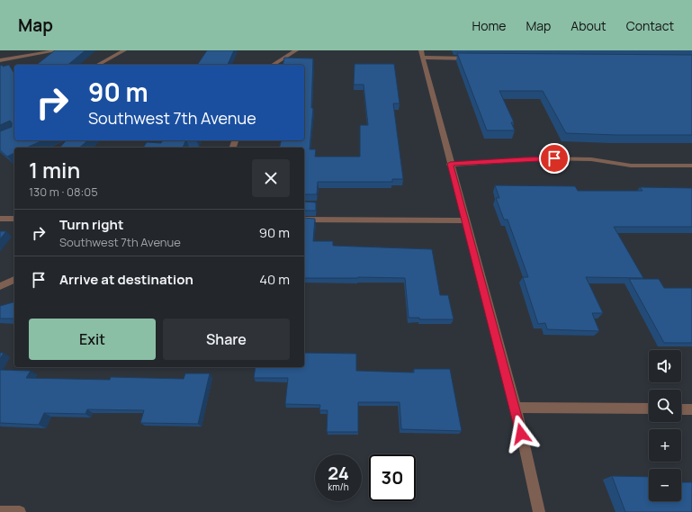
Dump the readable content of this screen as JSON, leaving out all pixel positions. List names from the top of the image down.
{
  "page": {
    "header": "Map",
    "nav": [
      "Home",
      "Map",
      "About",
      "Contact"
    ],
    "turn": ["90 m", "Southwest 7th Avenue"],
    "heading": ["1 min", "130 m · 08:05"],
    "list": [
      {
        "name": "Turn right",
        "note": "Southwest 7th Avenue",
        "value": "90 m"
      },
      {
        "name": "Arrive at destination",
        "value": "40 m"
      }
    ],
    "buttons": ["Exit", "Share"],
    "map_buttons": ["+", "−"],
    "speed": "24 km/h",
    "limit": "30"
  }
}
